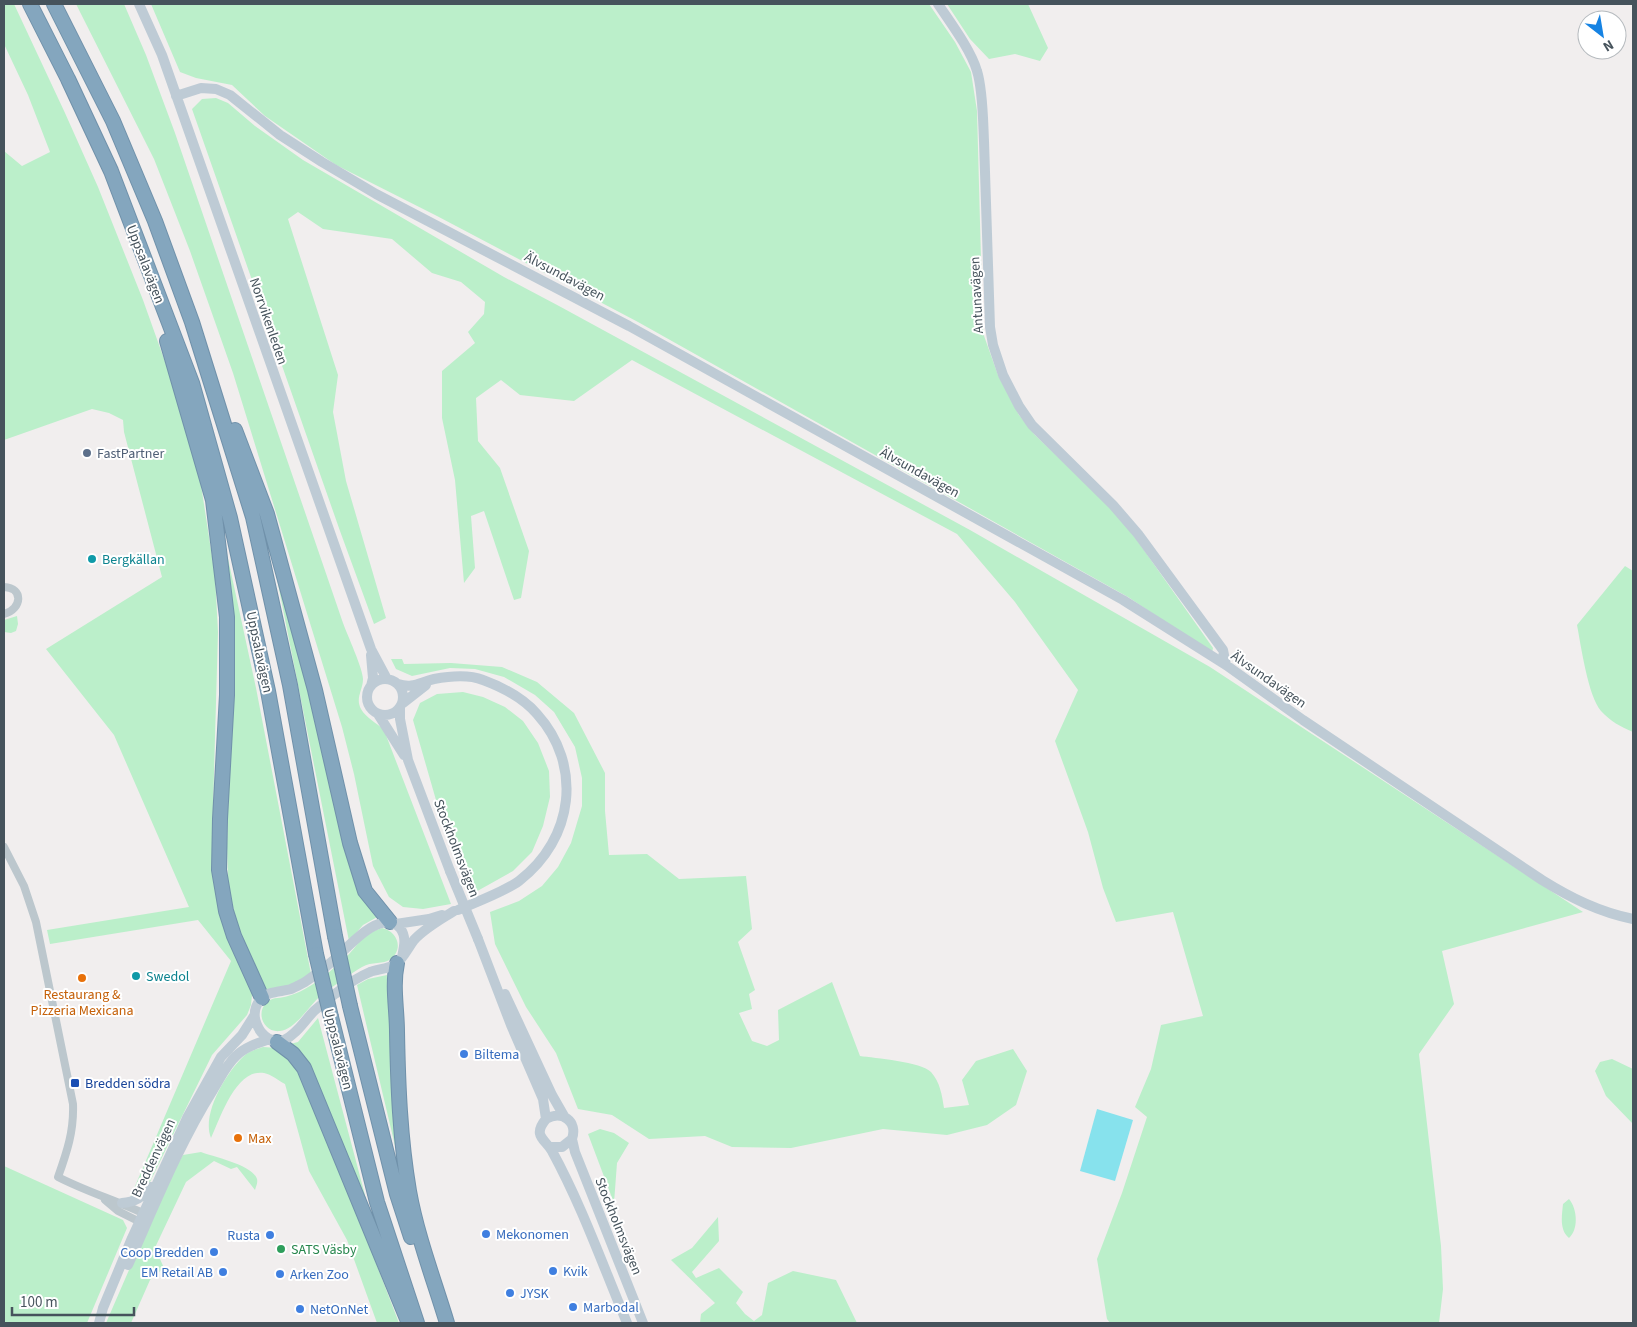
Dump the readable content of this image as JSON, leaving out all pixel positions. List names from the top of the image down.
{
  "streets": {
    "highway": ["Uppsalavägen"],
    "street": [
      "Älvsundavägen",
      "Antunavägen",
      "Norrvikenleden",
      "Stockholmsvägen",
      "Breddenvägen"
    ]
  },
  "crossings": [
    ["Älvsundavägen", "Antunavägen"],
    ["Älvsundavägen", "Norrvikenleden"],
    ["Norrvikenleden", "Stockholmsvägen"]
  ],
  "places": {
    "other": [
      "FastPartner",
      "Bergkällan",
      "Swedol",
      "Restaurang & Pizzeria Mexicana",
      "Biltema",
      "Max",
      "Mekonomen",
      "Rusta",
      "SATS Väsby",
      "Coop Bredden",
      "Kvik",
      "EM Retail AB",
      "Arken Zoo",
      "JYSK",
      "Marbodal",
      "NetOnNet"
    ],
    "transit": ["Bredden södra"]
  },
  "scale_bar": "100 m",
  "north": "bottom right"
}
